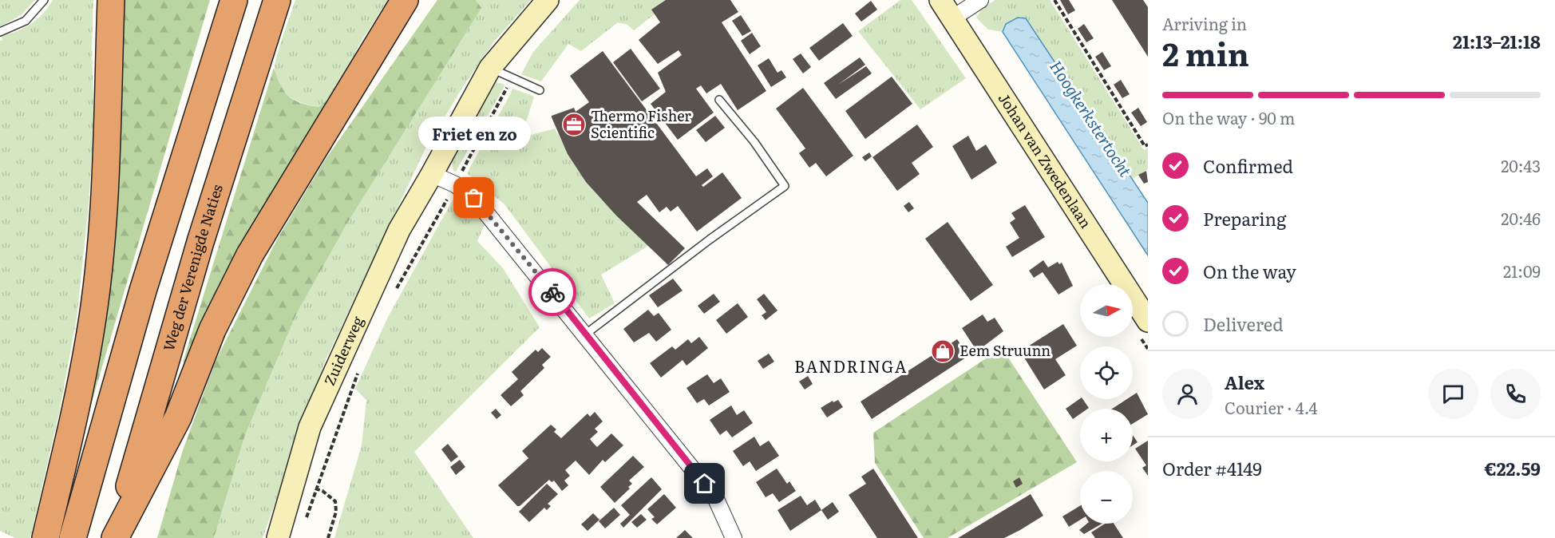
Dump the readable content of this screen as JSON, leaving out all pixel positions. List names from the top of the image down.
{
  "streets": {
    "highway": ["Weg der Verenigde Naties"],
    "street": ["Johan van Zwedenlaan", "Zuiderweg"]
  },
  "districts": ["BANDRINGA"],
  "water": ["Hoogkerkstertocht"],
  "places": {
    "office": ["Thermo Fisher Scientific"],
    "other": ["Friet en zo"],
    "shop": ["Eem Struunn"]
  },
  "north": "right",
  "page": {
    "heading": ["2 min", "Arriving in", "21:13–21:18"],
    "panel": [
      "Alex",
      "Courier · 4.4",
      "Order #4149",
      "€22.59"
    ],
    "bar": "On the way · 90 m",
    "bubble": "Friet en zo",
    "list": [
      ["Confirmed", "20:43"],
      ["Preparing", "20:46"],
      ["On the way", "21:09"],
      "Delivered"
    ],
    "map_buttons": ["+", "−"]
  }
}
